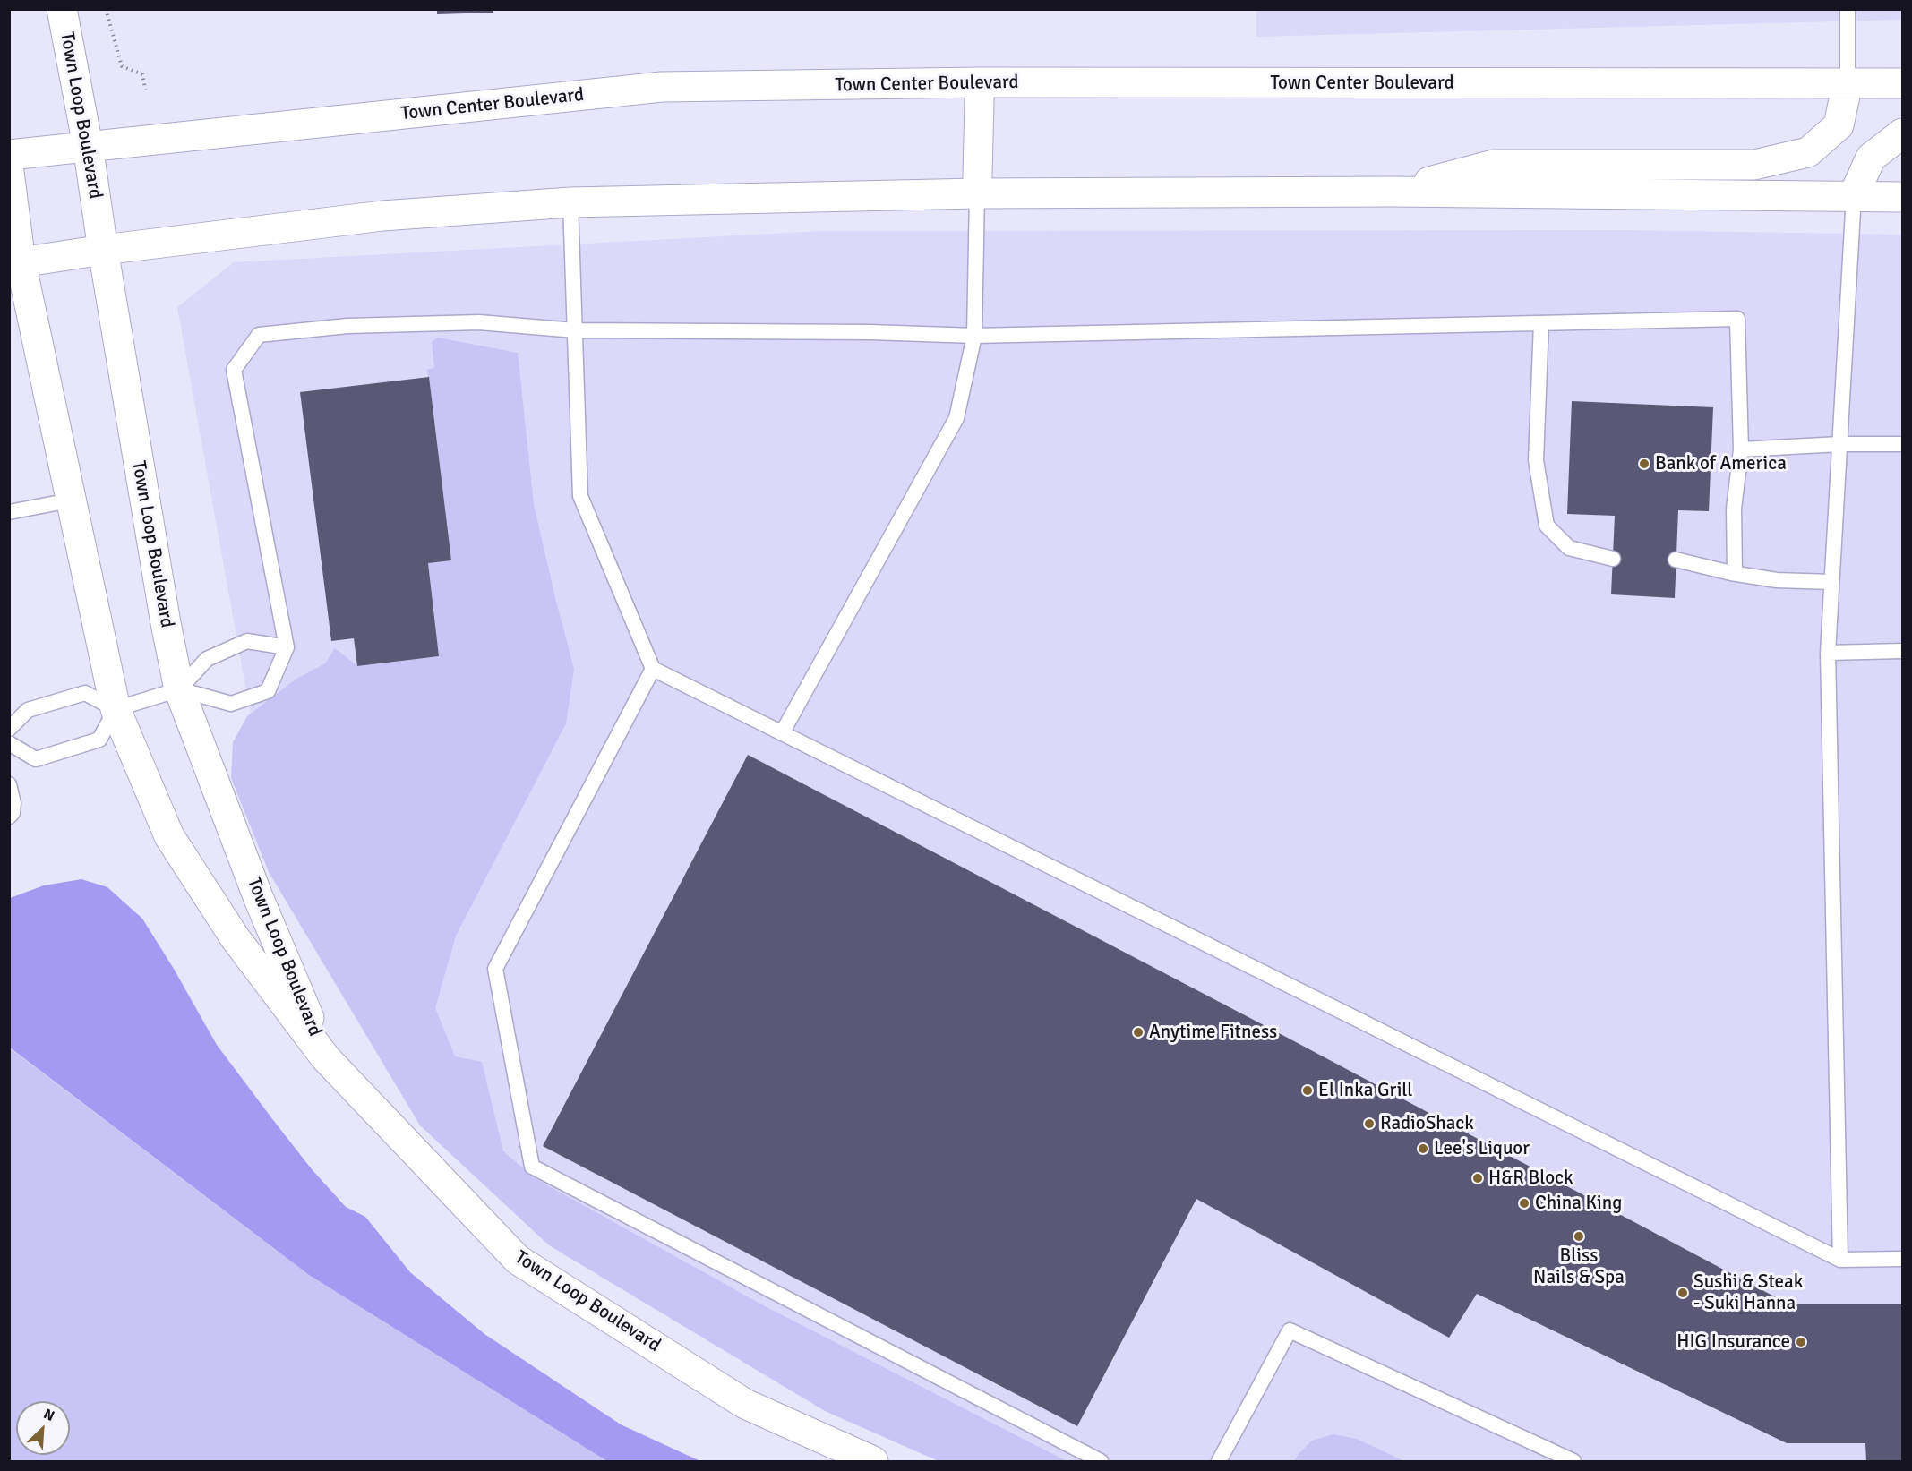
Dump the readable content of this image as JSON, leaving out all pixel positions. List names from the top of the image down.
{
  "streets": {
    "street": ["Town Center Boulevard", "Town Loop Boulevard"]
  },
  "crossings": [
    ["Town Center Boulevard", "Town Loop Boulevard"]
  ],
  "places": [
    "Bank of America",
    "Anytime Fitness",
    "El Inka Grill",
    "RadioShack",
    "Lee's Liquor",
    "H&R Block",
    "China King",
    "Bliss Nails & Spa",
    "Sushi & Steak - Suki Hanna",
    "HIG Insurance"
  ],
  "north": "top right"
}
